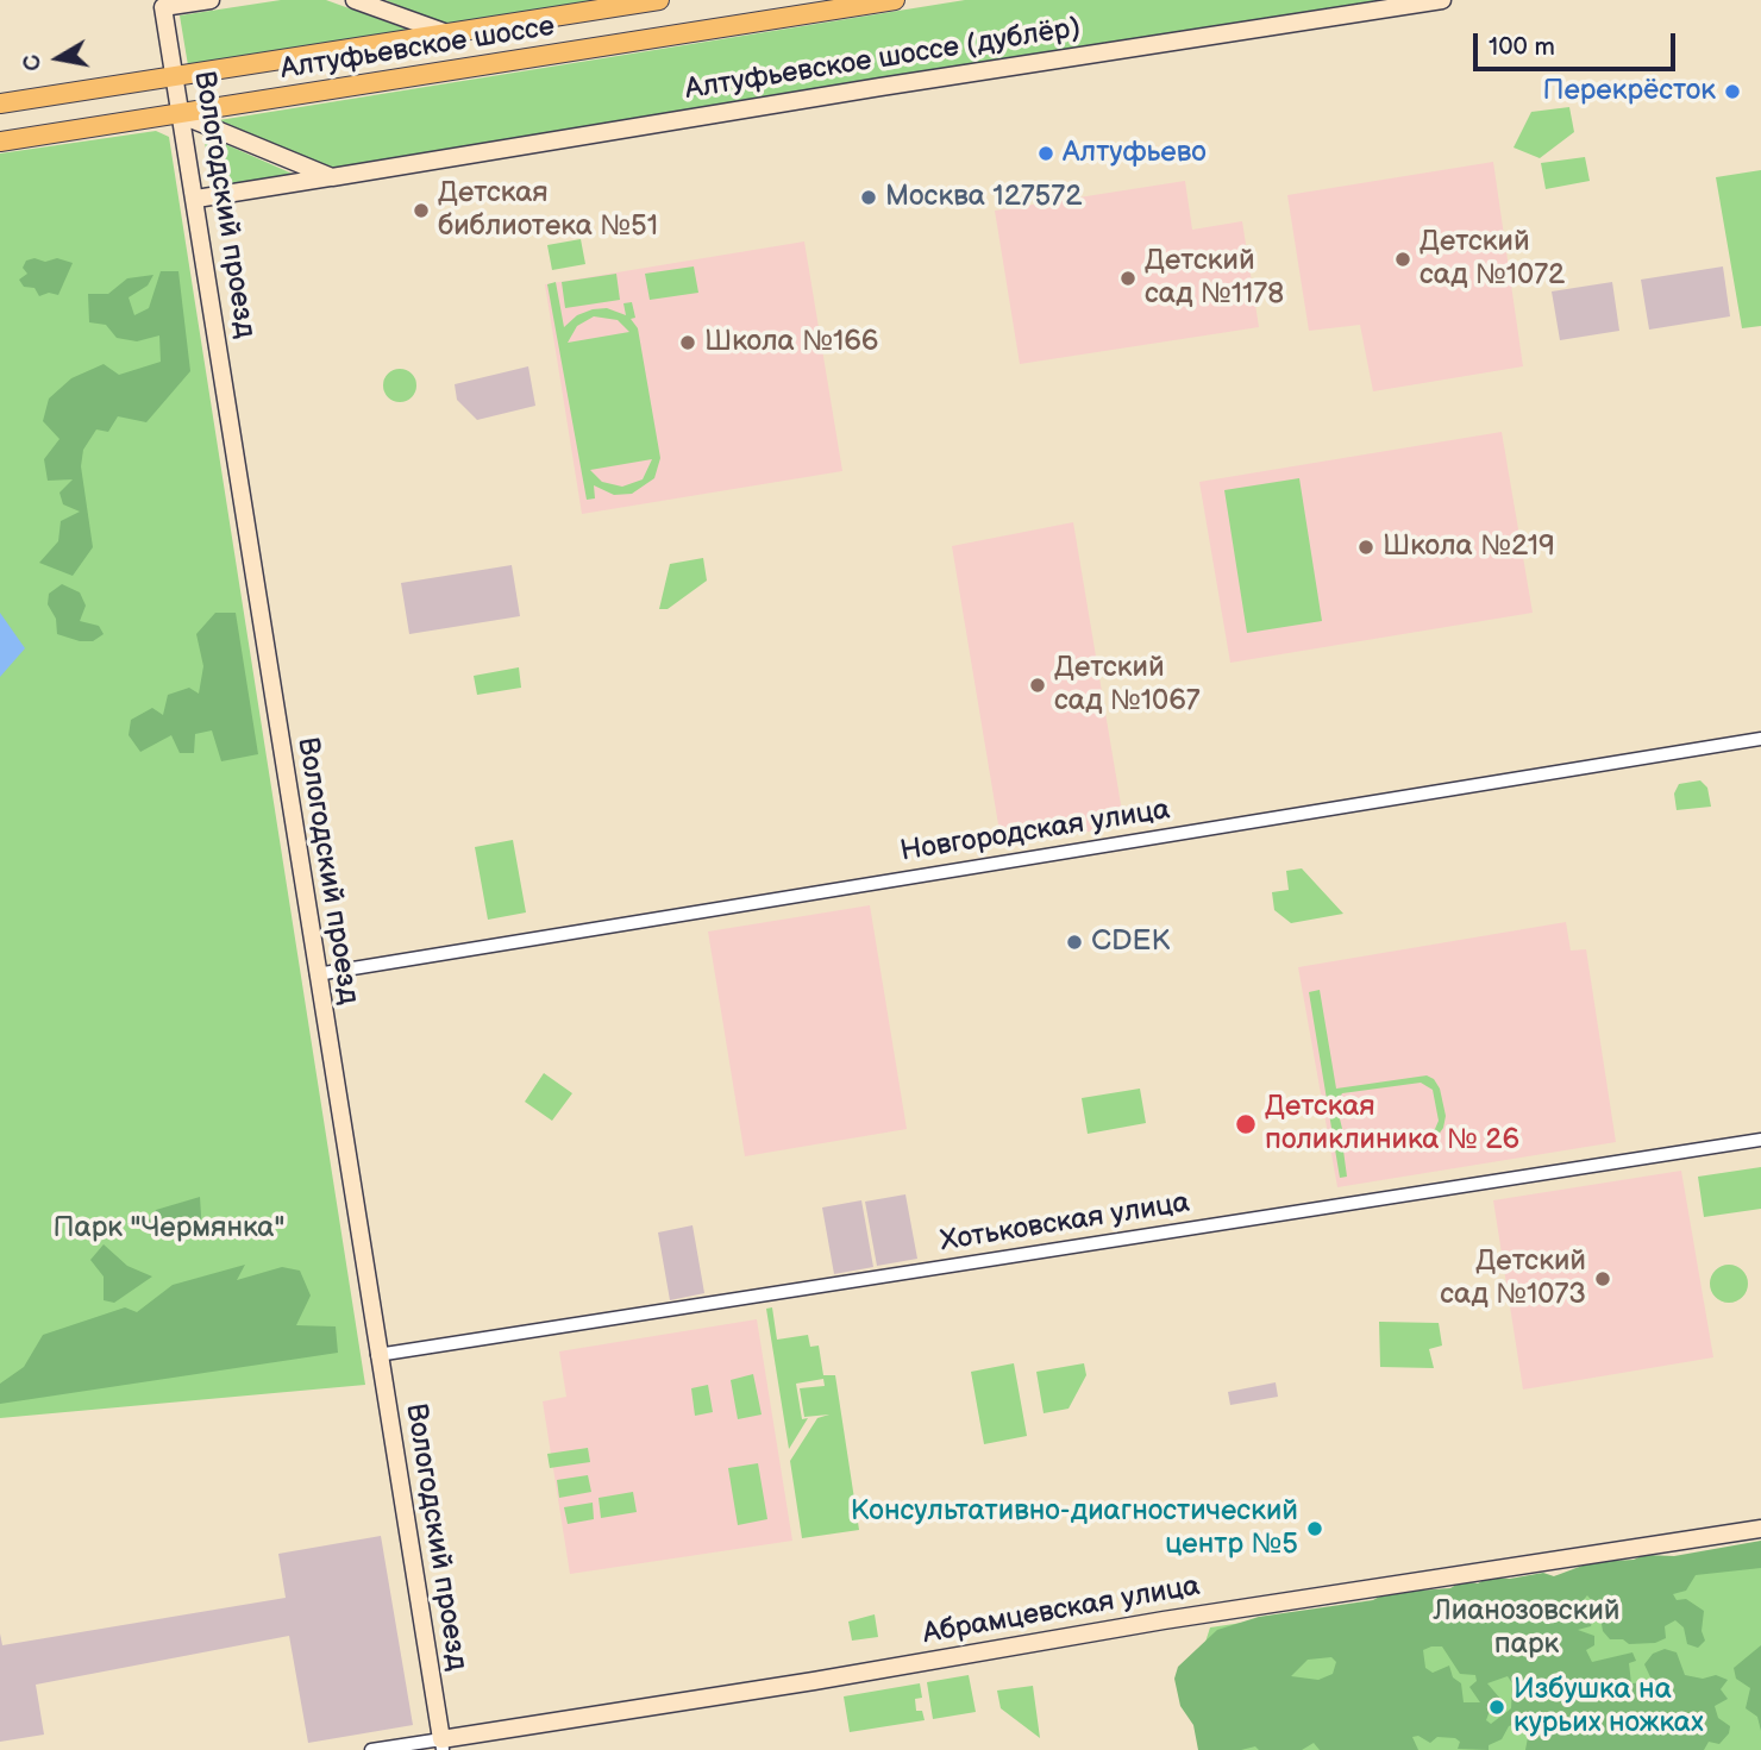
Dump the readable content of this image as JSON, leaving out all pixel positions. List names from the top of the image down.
{
  "streets": {
    "main road": ["Алтуфьевское шоссе"],
    "street": [
      "Алтуфьевское шоссе (дублёр)",
      "Вологодский проезд",
      "Новгородская улица",
      "Хотьковская улица",
      "Абрамцевская улица"
    ]
  },
  "crossings": [
    ["Алтуфьевское шоссе", "Вологодский проезд"],
    ["Алтуфьевское шоссе (дублёр)", "Вологодский проезд"],
    ["Вологодский проезд", "Новгородская улица"],
    ["Вологодский проезд", "Хотьковская улица"],
    ["Вологодский проезд", "Абрамцевская улица"]
  ],
  "parks": ["Парк \"Чермянка\"", "Лианозовский парк"],
  "places": [
    "Перекрёсток",
    "Алтуфьево",
    "Москва 127572",
    "Детская библиотека №51",
    "Детский сад №1072",
    "Детский сад №1178",
    "Школа №166",
    "Школа №219",
    "Детский сад №1067",
    "CDEK",
    "Детская поликлиника № 26",
    "Детский сад №1073",
    "Консультативно-диагностический центр №5",
    "Избушка на курьих ножках"
  ],
  "scale_bar": "100 m",
  "north": "left"
}
